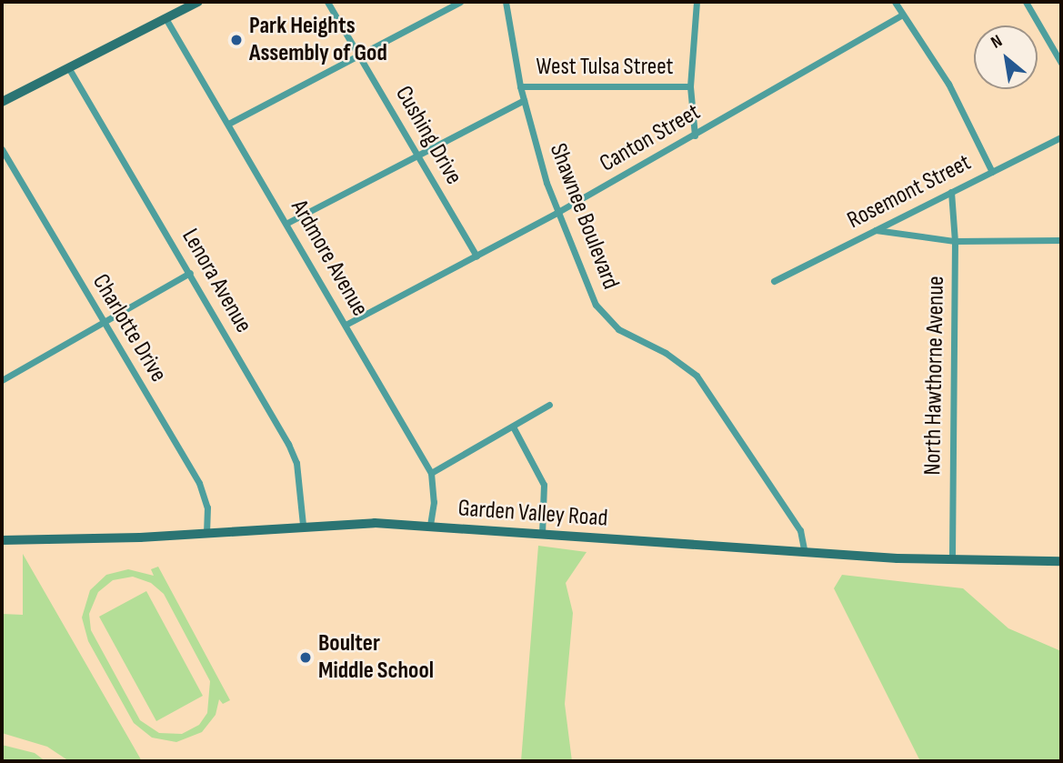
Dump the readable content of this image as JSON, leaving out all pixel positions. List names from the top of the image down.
{
  "streets": {
    "street": [
      "West Tulsa Street",
      "Cushing Drive",
      "Canton Street",
      "Rosemont Street",
      "Shawnee Boulevard",
      "Ardmore Avenue",
      "Lenora Avenue",
      "Charlotte Drive",
      "North Hawthorne Avenue",
      "Garden Valley Road"
    ]
  },
  "crossings": [
    ["West Tulsa Street", "Cushing Drive"],
    ["West Tulsa Street", "Shawnee Boulevard"],
    ["West Tulsa Street", "Ardmore Avenue"],
    ["Cushing Drive", "Canton Street"],
    ["Canton Street", "Shawnee Boulevard"],
    ["Canton Street", "Ardmore Avenue"],
    ["Rosemont Street", "North Hawthorne Avenue"],
    ["Shawnee Boulevard", "Garden Valley Road"],
    ["Ardmore Avenue", "Garden Valley Road"],
    ["Lenora Avenue", "Garden Valley Road"],
    ["Charlotte Drive", "Garden Valley Road"],
    ["North Hawthorne Avenue", "Garden Valley Road"]
  ],
  "places": ["Park Heights Assembly of God", "Boulter Middle School"],
  "north": "top left"
}
